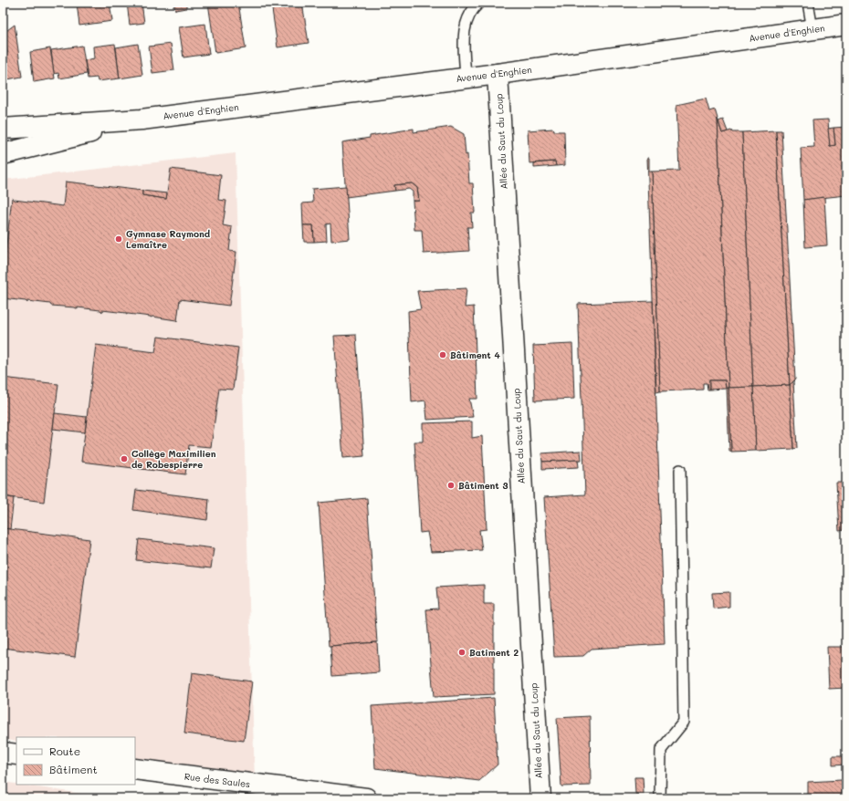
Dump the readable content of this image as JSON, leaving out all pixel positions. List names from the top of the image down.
{
  "streets": {
    "main road": ["Avenue d'Enghien", "Allée du Saut du Loup", "Rue des Saules"]
  },
  "crossings": [
    ["Avenue d'Enghien", "Allée du Saut du Loup"]
  ],
  "places": [
    "Gymnase Raymond Lemaître",
    "Bâtiment 4",
    "Collège Maximilien de Robespierre",
    "Bâtiment 3",
    "Batiment 2"
  ],
  "legend": ["Route", "Bâtiment"]
}
